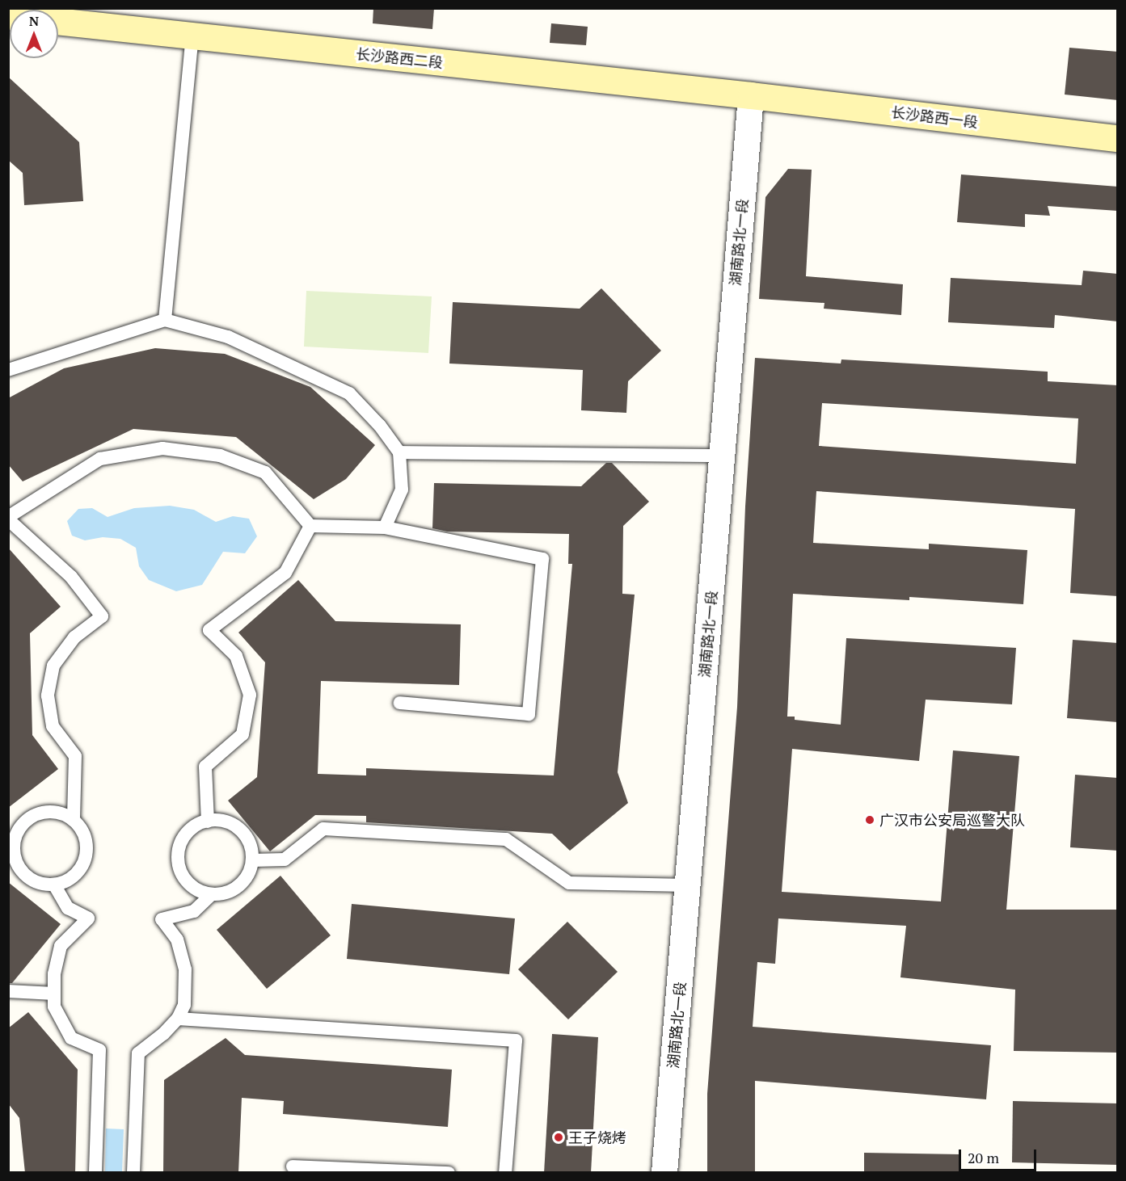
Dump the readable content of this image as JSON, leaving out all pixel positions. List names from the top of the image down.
{
  "streets": {
    "main road": ["长沙路西二段", "长沙路西一段"],
    "street": ["湖南路北一段"]
  },
  "crossings": [
    ["长沙路西二段", "长沙路西一段"],
    ["长沙路西二段", "湖南路北一段"],
    ["长沙路西一段", "湖南路北一段"]
  ],
  "places": ["广汉市公安局巡警大队", "王子烧烤"],
  "scale_bar": "20 m",
  "north": "top"
}
